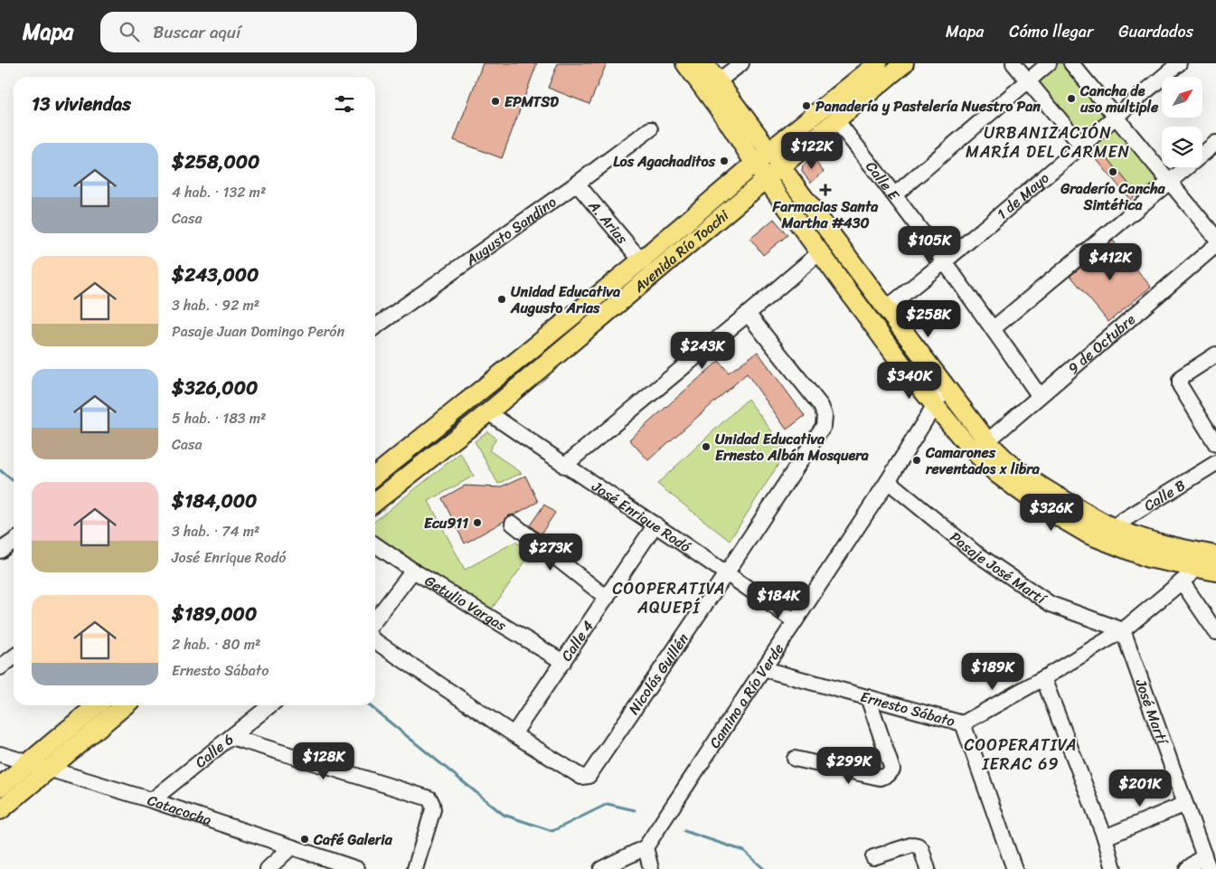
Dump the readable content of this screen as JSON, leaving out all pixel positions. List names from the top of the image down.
{
  "streets": {
    "main road": ["Avenida Río Toachi"],
    "street": [
      "Calle E",
      "1 de Mayo",
      "A. Arias",
      "Augusto Sandino",
      "9 de Octubre",
      "Calle B",
      "José Enrique Rodó",
      "Pasaje José Martí",
      "Getulio Vargas",
      "Calle 4",
      "Nicolás Guillén",
      "Camino a Río Verde",
      "Ernesto Sábato",
      "José Martí",
      "Calle 6",
      "Catacocha"
    ]
  },
  "crossings": [
    ["Calle E", "1 de Mayo"],
    ["Calle E", "Avenida Río Toachi"],
    ["Calle E", "9 de Octubre"],
    ["A. Arias", "Augusto Sandino"],
    ["A. Arias", "Avenida Río Toachi"],
    ["Avenida Río Toachi", "José Enrique Rodó"],
    ["José Enrique Rodó", "Calle 4"],
    ["José Enrique Rodó", "Nicolás Guillén"],
    ["José Enrique Rodó", "Camino a Río Verde"],
    ["Pasaje José Martí", "Camino a Río Verde"],
    ["Pasaje José Martí", "Ernesto Sábato"],
    ["Pasaje José Martí", "José Martí"],
    ["Getulio Vargas", "Calle 4"],
    ["Calle 4", "Nicolás Guillén"],
    ["Camino a Río Verde", "Ernesto Sábato"],
    ["Ernesto Sábato", "José Martí"],
    ["Calle 6", "Catacocha"]
  ],
  "districts": ["URBANIZACIÓN MARÍA DEL CARMEN", "COOPERATIVA AQUEPÍ", "COOPERATIVA IERAC 69"],
  "places": {
    "other": [
      "Cancha de uso multiple",
      "EPMTSD",
      "Panadería y Pastelería Nuestro Pan",
      "Los Agachaditos",
      "Graderío Cancha Sintética",
      "Unidad Educativa Augusto Arias",
      "Unidad Educativa Ernesto Albán Mosquera",
      "Camarones reventados x libra",
      "Ecu911",
      "Café Galeria"
    ],
    "health": ["Farmacias Santa Martha #430"]
  },
  "north": "top right",
  "page": {
    "header": "Mapa",
    "search": "Buscar aquí",
    "nav": ["Mapa", "Cómo llegar", "Guardados"],
    "heading": "13 viviendas",
    "list": [
      {
        "name": "$258,000",
        "note": "4 hab. · 132 m² · Casa"
      },
      {
        "name": "$243,000",
        "note": "3 hab. · 92 m² · Pasaje Juan Domingo Perón"
      },
      {
        "name": "$326,000",
        "note": "5 hab. · 183 m² · Casa"
      },
      {
        "name": "$184,000",
        "note": "3 hab. · 74 m² · José Enrique Rodó"
      },
      {
        "name": "$189,000",
        "note": "2 hab. · 80 m² · Ernesto Sábato"
      }
    ],
    "price": [
      "$122K",
      "$105K",
      "$412K",
      "$258K",
      "$243K",
      "$340K",
      "$326K",
      "$273K",
      "$184K",
      "$189K",
      "$128K",
      "$299K",
      "$201K"
    ]
  }
}
